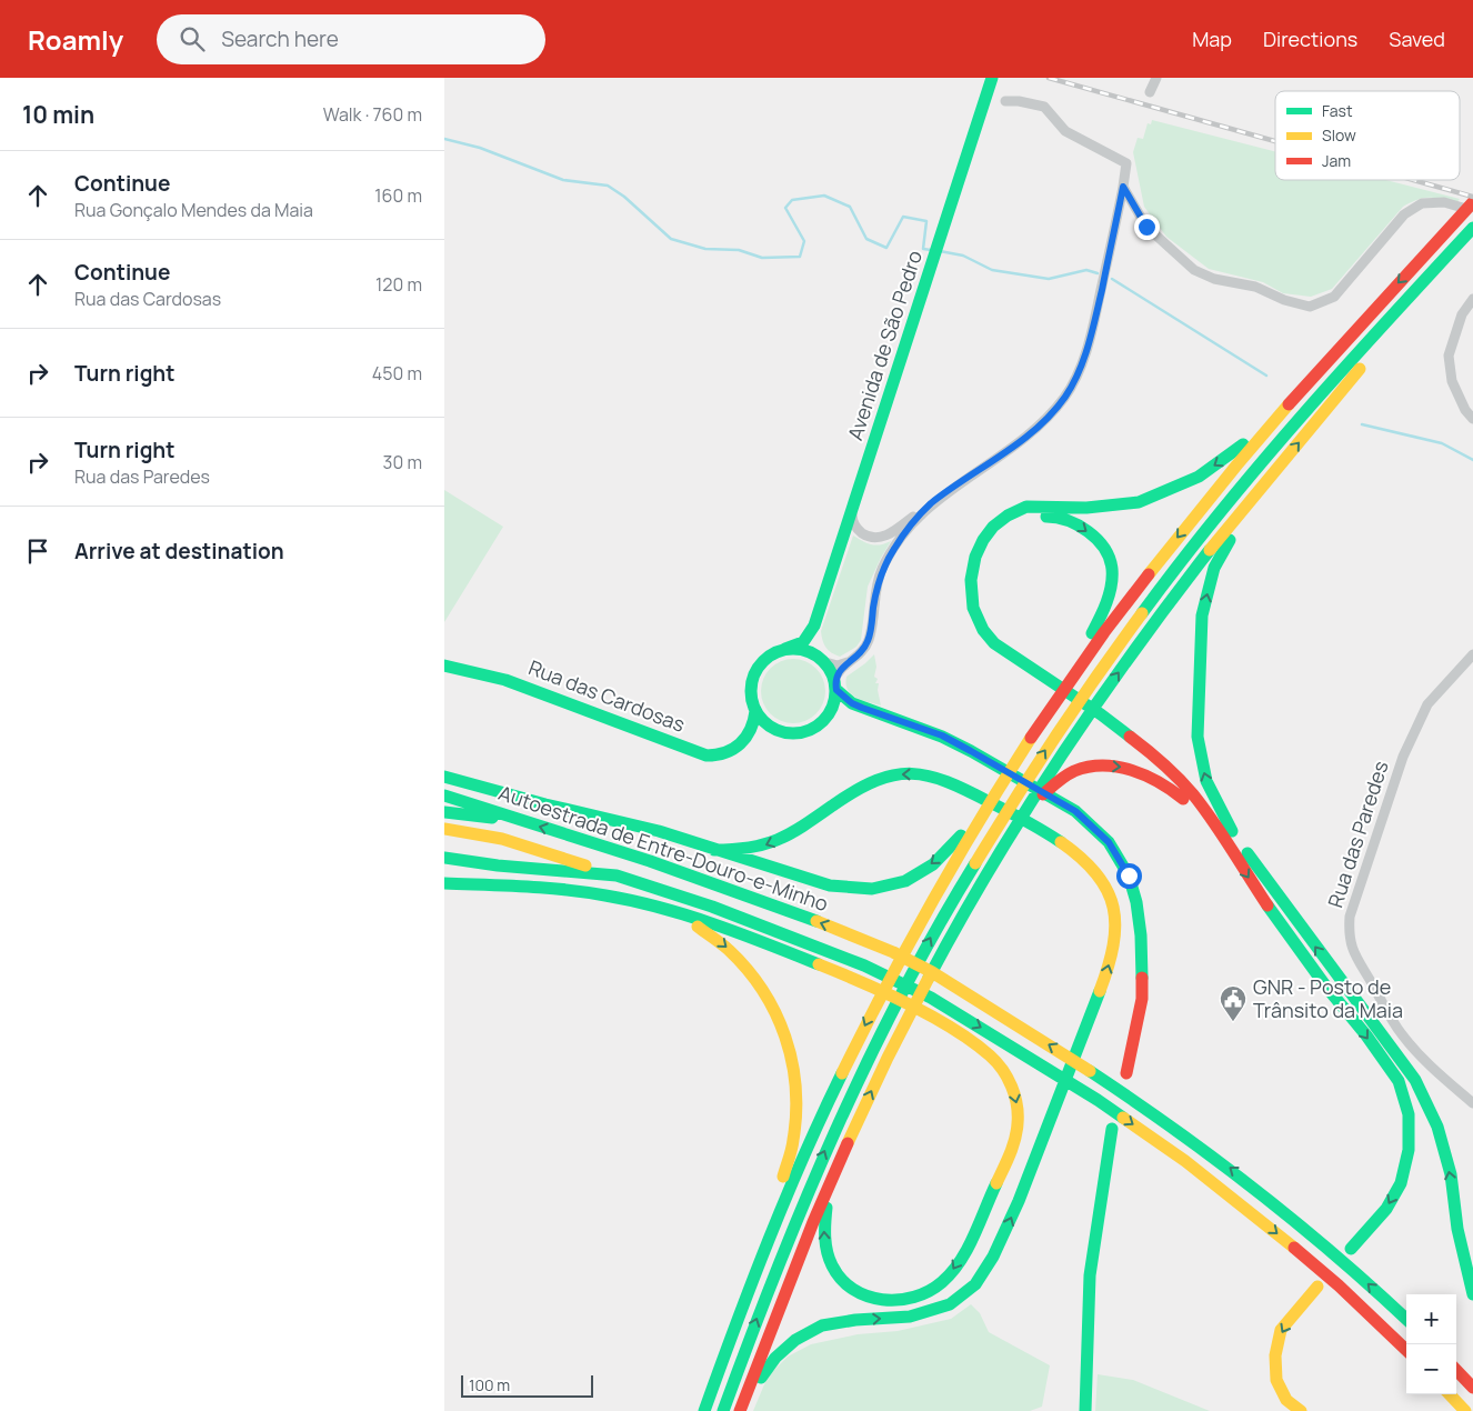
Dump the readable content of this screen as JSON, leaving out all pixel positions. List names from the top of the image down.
{
  "streets": {
    "main road": ["Avenida de São Pedro", "Rua das Cardosas", "Autoestrada de Entre-Douro-e-Minho"],
    "street": ["Rua das Paredes"]
  },
  "places": {
    "public building": ["GNR - Posto de Trânsito da Maia"]
  },
  "legend": ["Fast", "Slow", "Jam"],
  "scale_bar": "100 m",
  "page": {
    "header": "Roamly",
    "search": "Search here",
    "nav": ["Map", "Directions", "Saved"],
    "heading": ["10 min", "Walk · 760 m"],
    "list": [
      ["Continue", "Rua Gonçalo Mendes da Maia", "160 m"],
      ["Continue", "Rua das Cardosas", "120 m"],
      ["Turn right", "450 m"],
      ["Turn right", "Rua das Paredes", "30 m"],
      "Arrive at destination"
    ],
    "map_buttons": ["+", "−"],
    "scale": "100 m"
  }
}
